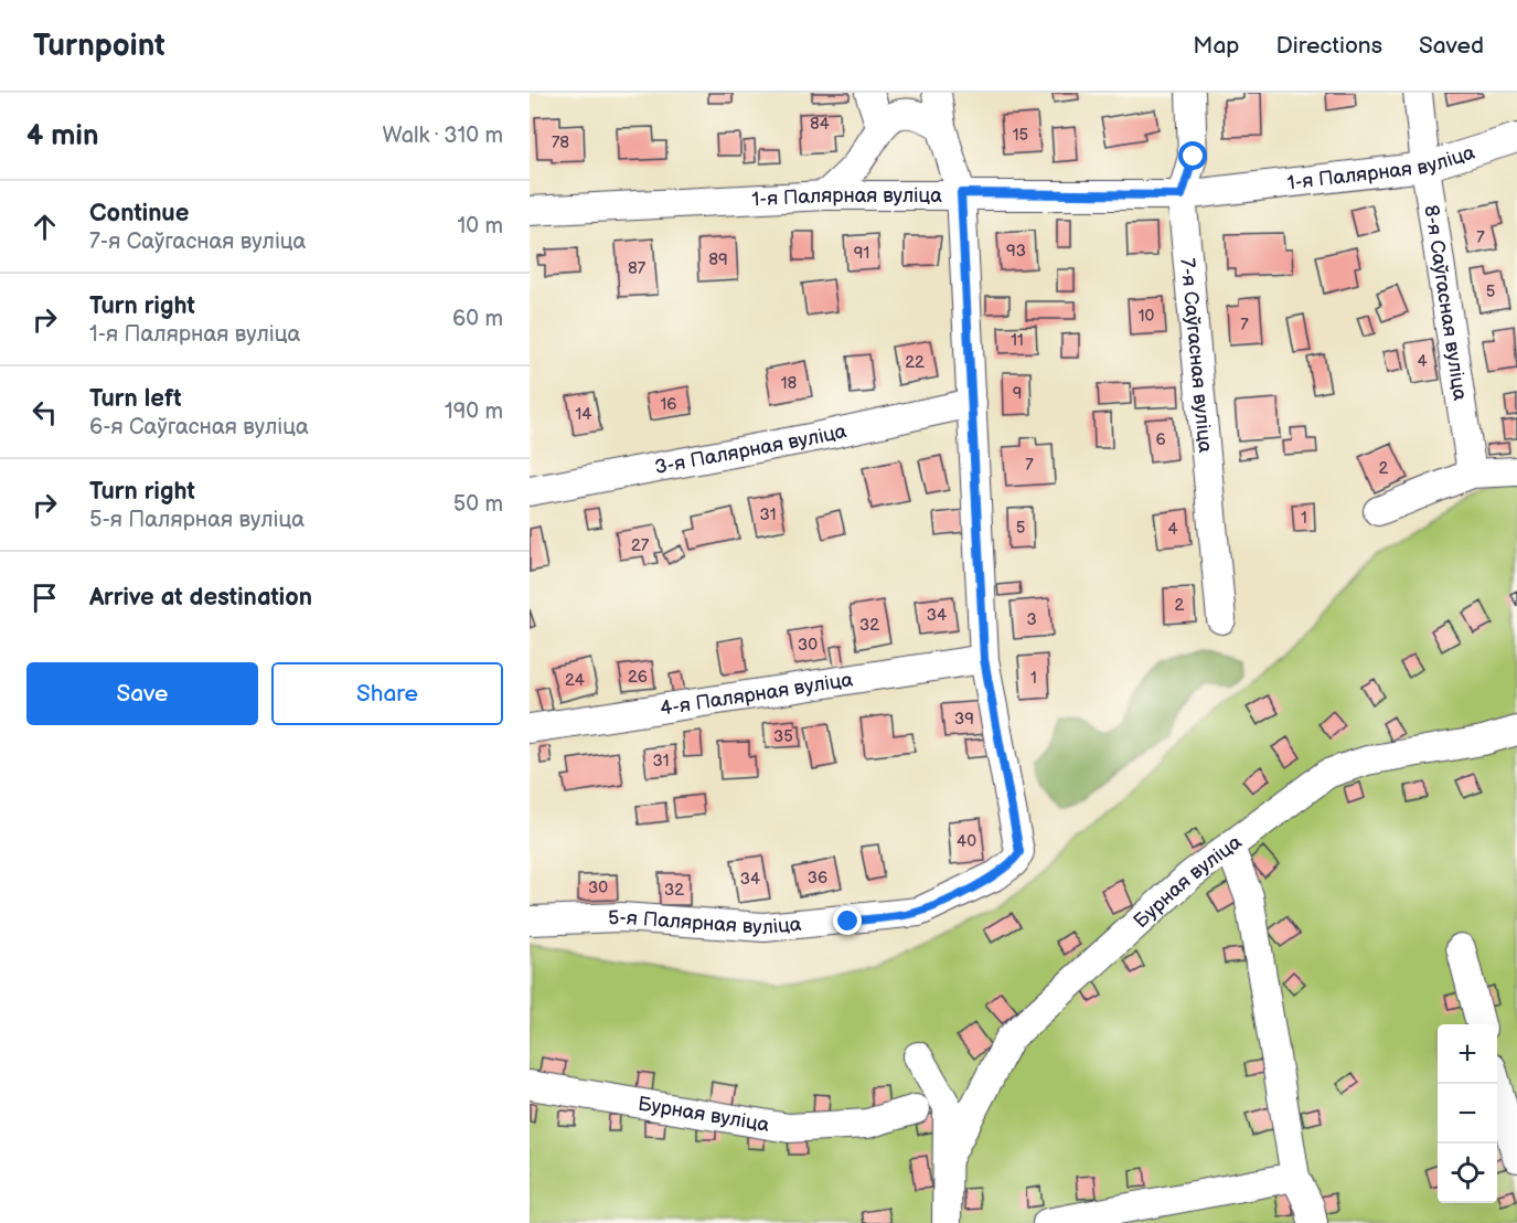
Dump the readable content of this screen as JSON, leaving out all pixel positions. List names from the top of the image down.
{
  "streets": {
    "street": [
      "1-я Палярная вуліца",
      "8-я Саўгасная вуліца",
      "7-я Саўгасная вуліца",
      "3-я Палярная вуліца",
      "4-я Палярная вуліца",
      "Бурная вуліца",
      "5-я Палярная вуліца"
    ]
  },
  "crossings": [
    ["1-я Палярная вуліца", "8-я Саўгасная вуліца"],
    ["1-я Палярная вуліца", "7-я Саўгасная вуліца"],
    ["4-я Палярная вуліца", "5-я Палярная вуліца"]
  ],
  "house_numbers": [
    "84",
    "15",
    "78",
    "7",
    "93",
    "91",
    "89",
    "87",
    "5",
    "10",
    "7",
    "11",
    "4",
    "22",
    "18",
    "9",
    "16",
    "14",
    "6",
    "7",
    "2",
    "31",
    "1",
    "5",
    "4",
    "27",
    "2",
    "34",
    "3",
    "32",
    "30",
    "26",
    "1",
    "24",
    "39",
    "35",
    "31",
    "40",
    "36",
    "34",
    "30",
    "32"
  ],
  "page": {
    "header": "Turnpoint",
    "nav": ["Map", "Directions", "Saved"],
    "heading": ["4 min", "Walk · 310 m"],
    "list": [
      ["Continue", "7-я Саўгасная вуліца", "10 m"],
      ["Turn right", "1-я Палярная вуліца", "60 m"],
      ["Turn left", "6-я Саўгасная вуліца", "190 m"],
      ["Turn right", "5-я Палярная вуліца", "50 m"],
      "Arrive at destination"
    ],
    "buttons": ["Save", "Share"],
    "map_buttons": ["+", "−"]
  }
}
